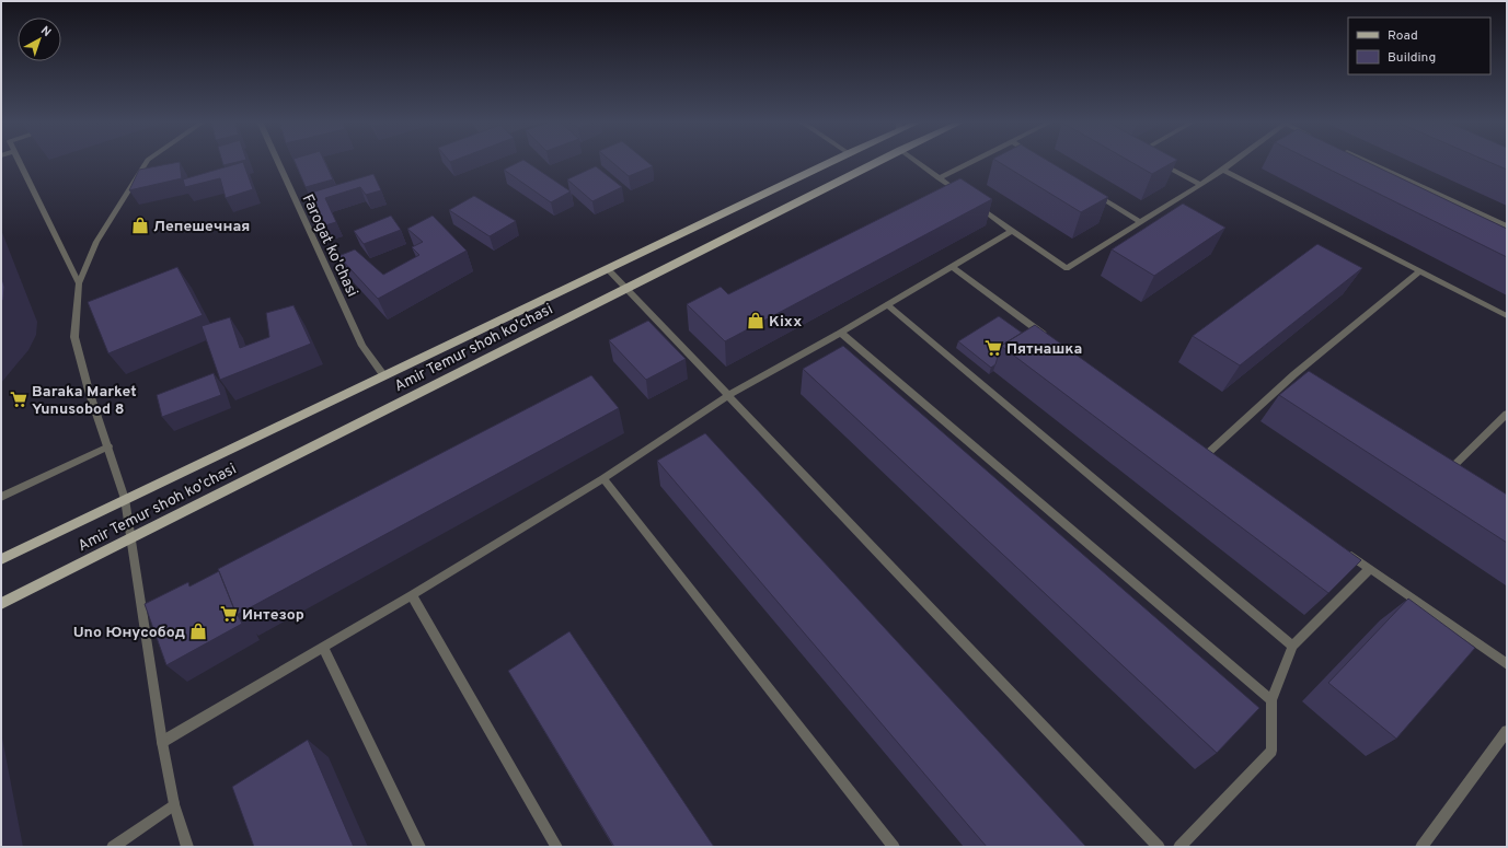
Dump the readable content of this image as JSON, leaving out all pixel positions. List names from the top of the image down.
{
  "streets": {
    "main road": ["Amir Temur shoh ko'chasi"],
    "street": ["Farogat ko'chasi"]
  },
  "crossings": [
    ["Farogat ko'chasi", "Amir Temur shoh ko'chasi"]
  ],
  "places": {
    "shop": ["Лепешечная", "Kixx", "Uno Юнусобод"],
    "supermarket": ["Пятнашка", "Baraka Market Yunusobod 8", "Интезор"]
  },
  "legend": ["Road", "Building"],
  "north": "top right"
}
